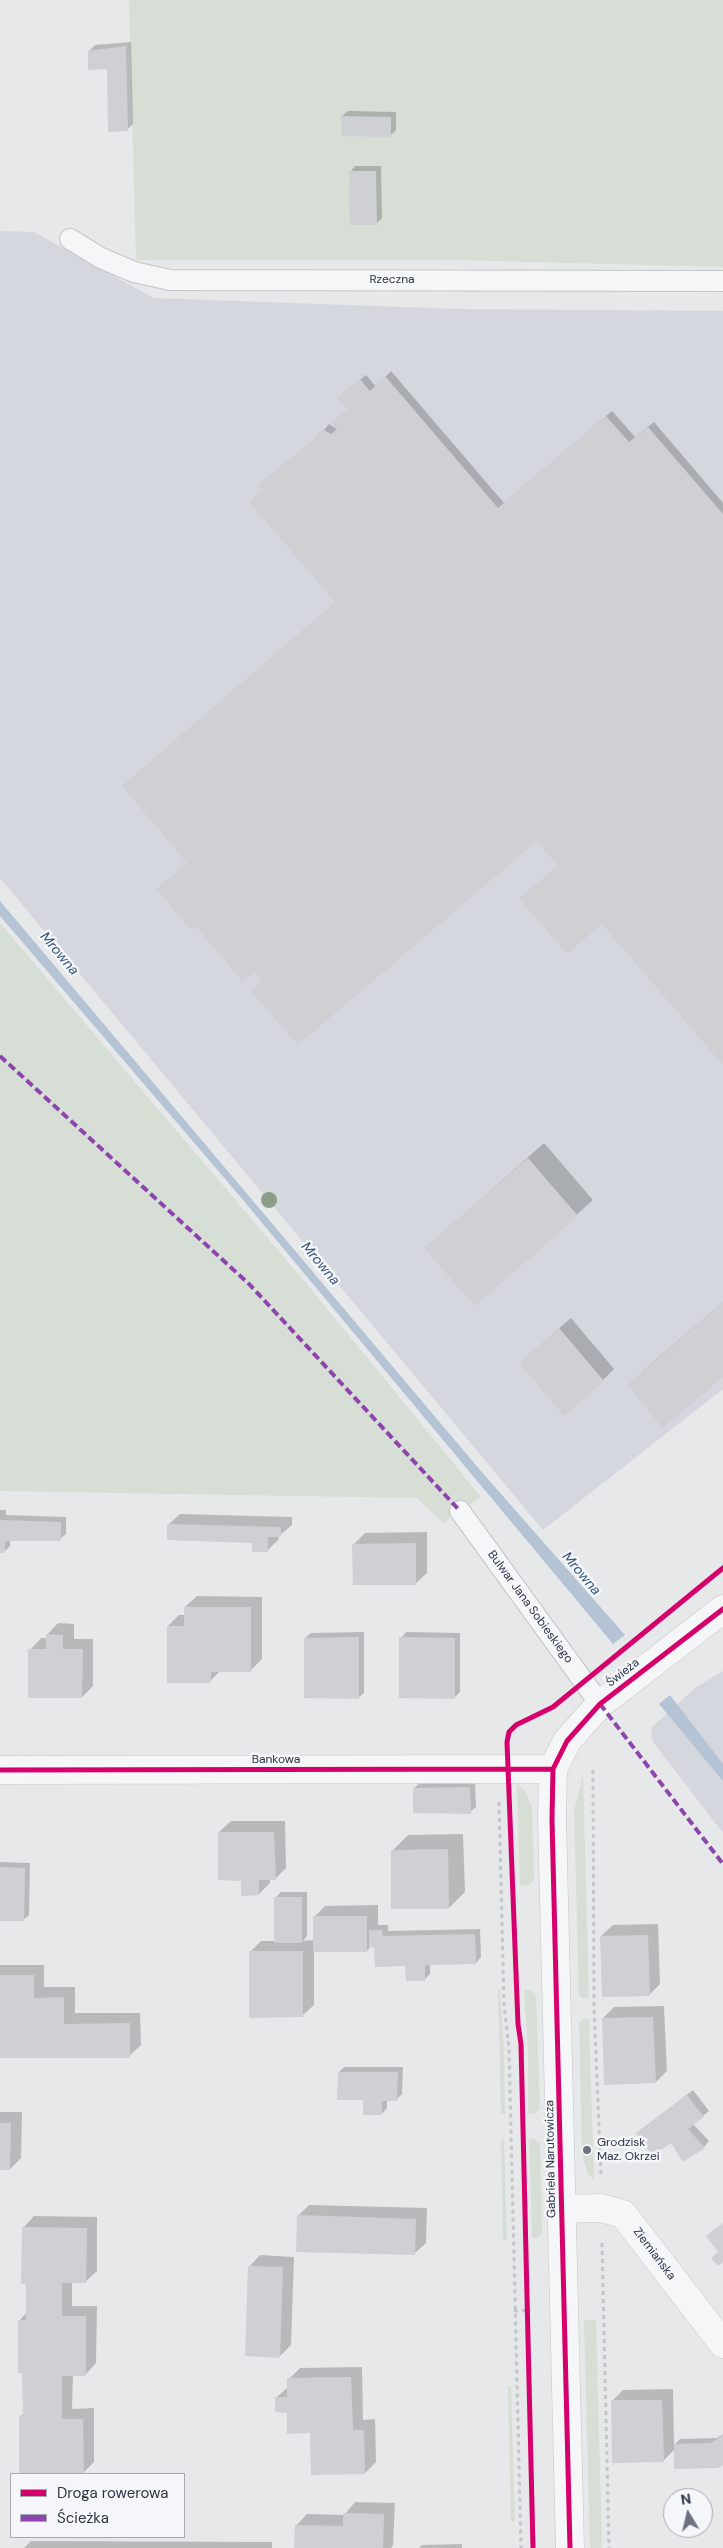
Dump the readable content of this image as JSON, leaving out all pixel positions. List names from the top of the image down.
{
  "streets": {
    "street": [
      "Świeża",
      "Bankowa",
      "Gabriela Narutowicza",
      "Ziemiańska"
    ],
    "lane": ["Rzeczna", "Bulwar Jana Sobieskiego"]
  },
  "crossings": [
    ["Bulwar Jana Sobieskiego", "Świeża"],
    ["Świeża", "Bankowa"],
    ["Świeża", "Gabriela Narutowicza"],
    ["Bankowa", "Gabriela Narutowicza"],
    ["Gabriela Narutowicza", "Ziemiańska"]
  ],
  "water": ["Mrowna"],
  "places": ["Grodzisk Maz. Okrzei"],
  "legend": ["Droga rowerowa", "Ścieżka"],
  "north": "top"
}
